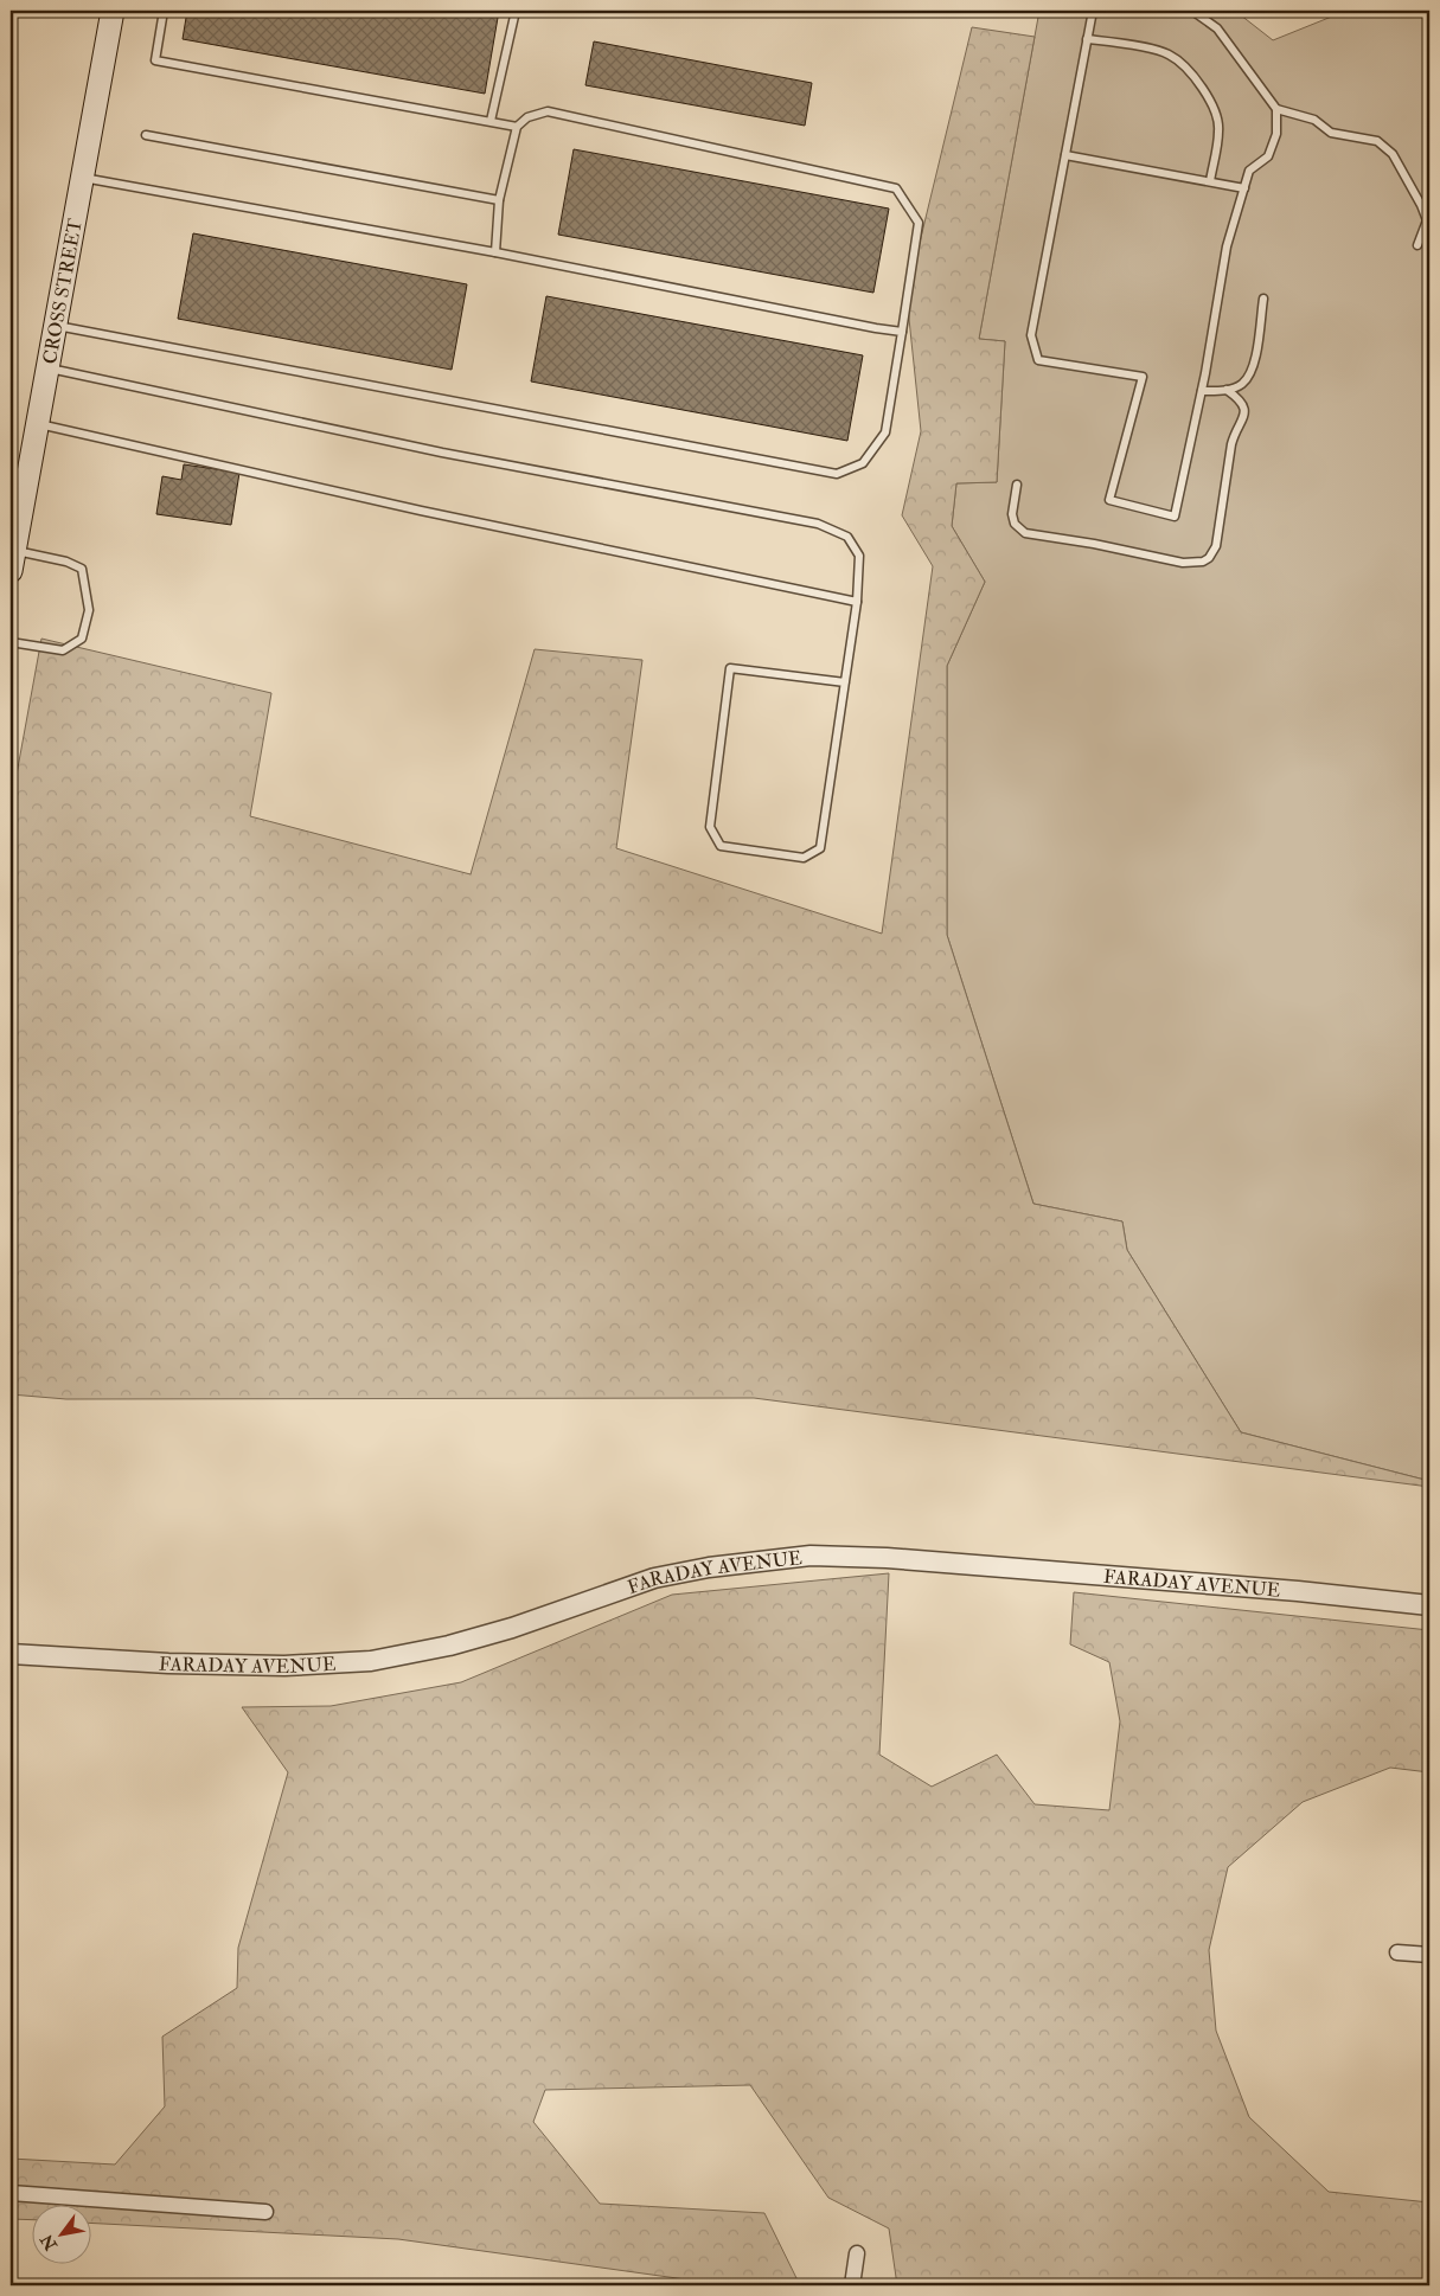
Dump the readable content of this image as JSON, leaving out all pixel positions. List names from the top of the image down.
{
  "streets": {
    "main road": ["CROSS STREET"],
    "street": ["FARADAY AVENUE"]
  },
  "north": "bottom left"
}
